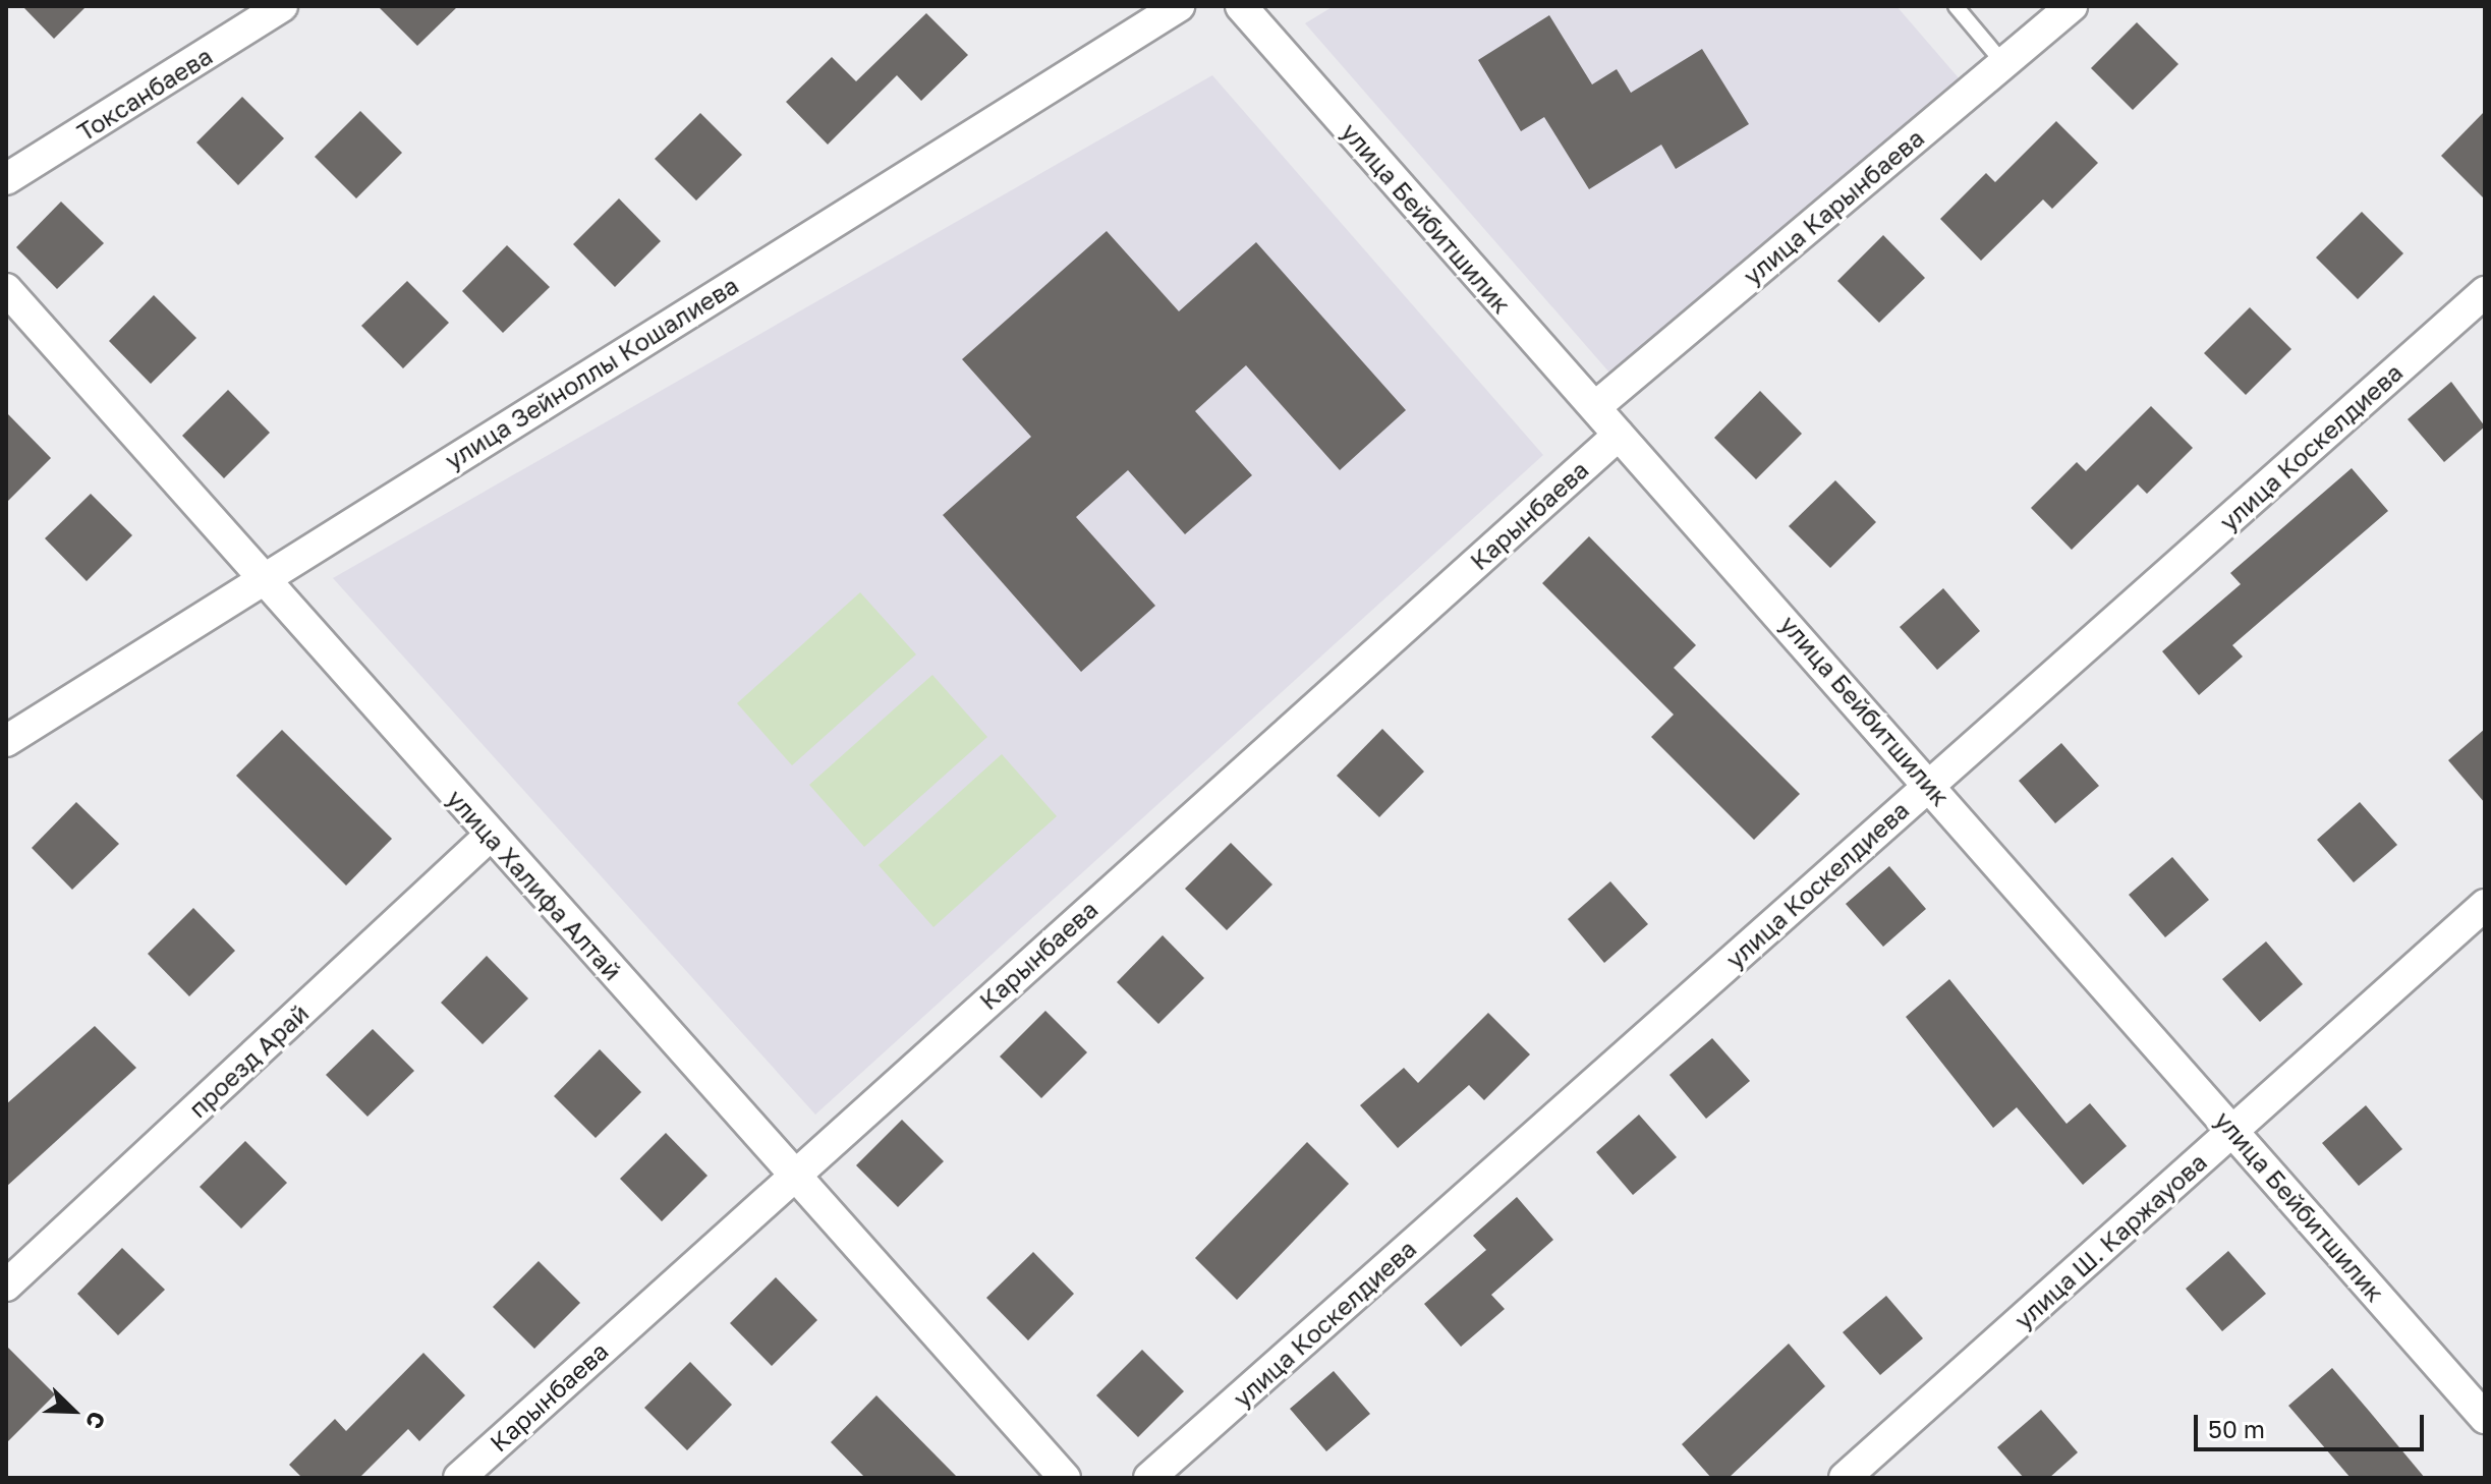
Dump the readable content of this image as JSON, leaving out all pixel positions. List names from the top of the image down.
{
  "streets": {
    "street": [
      "Токсанбаева",
      "улица Карынбаева",
      "улица Бейбитшилик",
      "улица Зейноллы Кошалиева",
      "улица Коскелдиева",
      "Карынбаева",
      "улица Халифа Алтай",
      "проезд Арай",
      "улица Ш. Каржауова"
    ]
  },
  "crossings": [
    ["улица Карынбаева", "улица Бейбитшилик"],
    ["улица Бейбитшилик", "улица Коскелдиева"],
    ["улица Бейбитшилик", "Карынбаева"],
    ["улица Бейбитшилик", "улица Ш. Каржауова"],
    ["улица Зейноллы Кошалиева", "улица Халифа Алтай"],
    ["Карынбаева", "улица Халифа Алтай"],
    ["улица Халифа Алтай", "проезд Арай"]
  ],
  "scale_bar": "50 m",
  "north": "bottom right"
}
